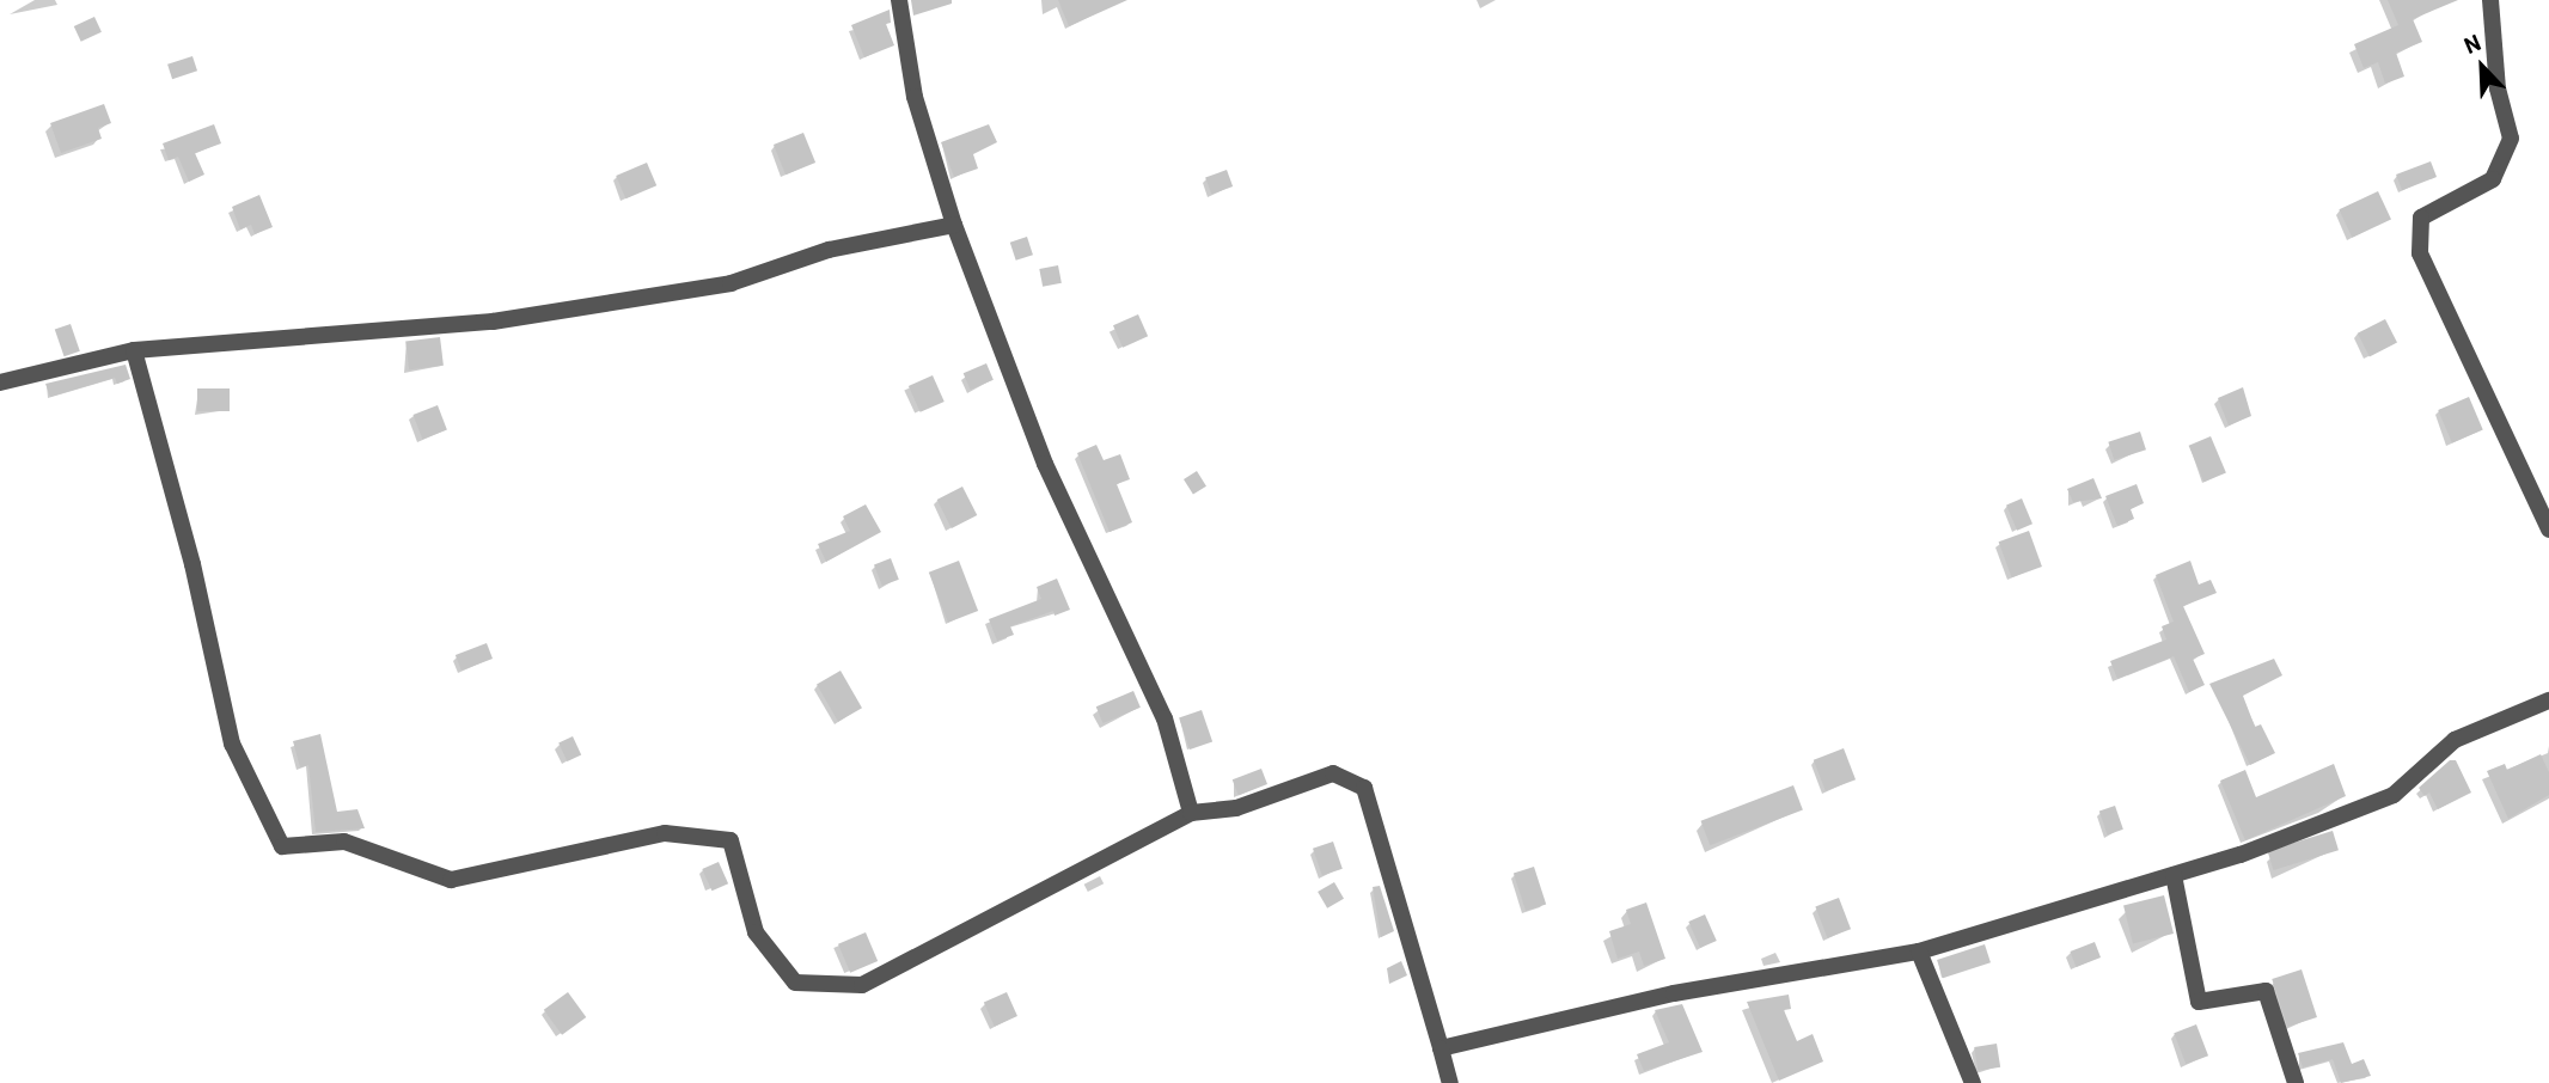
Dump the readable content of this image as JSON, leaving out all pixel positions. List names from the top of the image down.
{
  "north": "top left"
}
